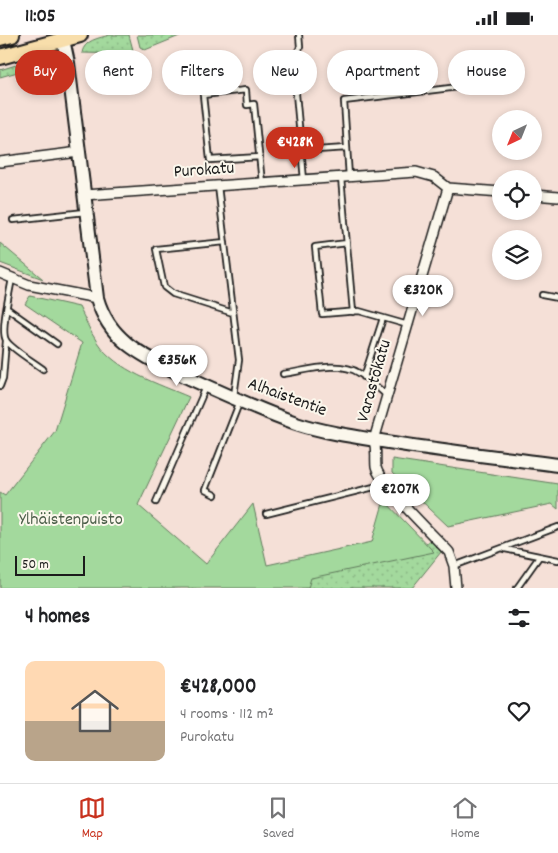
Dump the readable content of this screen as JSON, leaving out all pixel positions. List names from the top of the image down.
{
  "streets": {
    "street": ["Purokatu", "Varastokatu", "Alhaistentie"]
  },
  "crossings": [
    ["Purokatu", "Varastokatu"],
    ["Purokatu", "Alhaistentie"],
    ["Varastokatu", "Alhaistentie"]
  ],
  "parks": ["Ylhäistenpuisto"],
  "scale_bar": "50 m",
  "north": "bottom left",
  "page": {
    "status": "11:05",
    "chip": [
      "Buy",
      "Rent",
      "Filters",
      "New",
      "Apartment",
      "House"
    ],
    "price": [
      "€428K",
      "€320K",
      "€356K",
      "€207K"
    ],
    "scale": "50 m",
    "heading": "4 homes",
    "list": [
      {
        "name": "€428,000",
        "note": "4 rooms · 112 m² · Purokatu"
      }
    ],
    "tabs": ["Map", "Saved", "Home"]
  }
}
